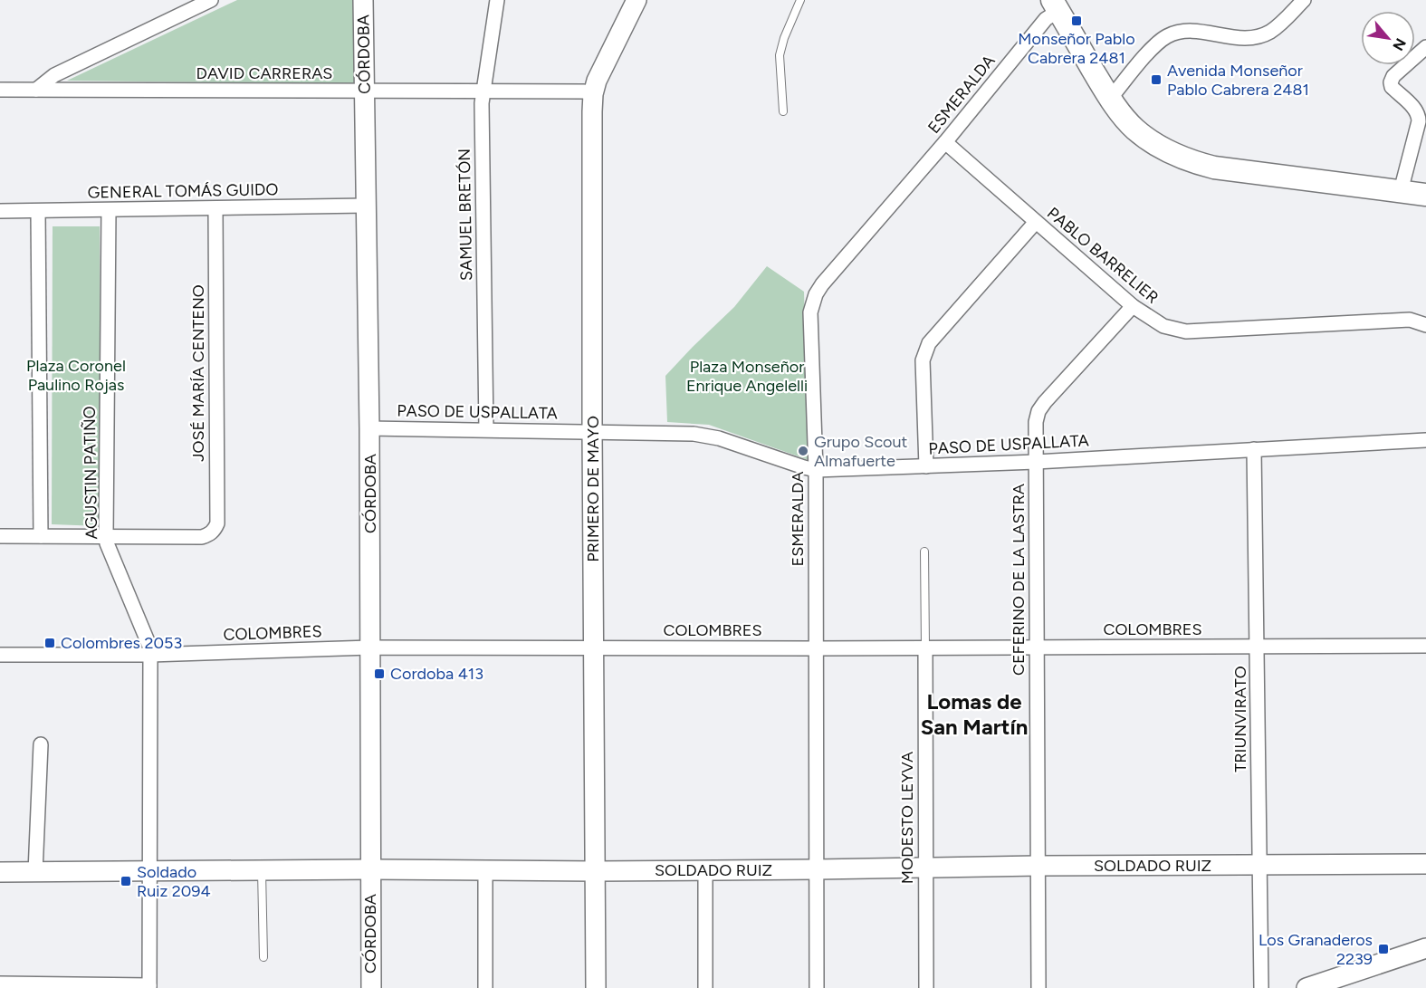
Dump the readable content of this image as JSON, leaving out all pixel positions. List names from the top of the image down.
{
  "streets": {
    "main road": ["CÓRDOBA", "PRIMERO DE MAYO", "SOLDADO RUIZ"],
    "street": [
      "DAVID CARRERAS",
      "ESMERALDA",
      "GENERAL TOMÁS GUIDO",
      "SAMUEL BRETÓN",
      "PABLO BARRELIER",
      "JOSÉ MARÍA CENTENO",
      "PASO DE USPALLATA",
      "AGUSTIN PATIÑO",
      "CEFERINO DE LA LASTRA",
      "COLOMBRES",
      "TRIUNVIRATO",
      "MODESTO LEYVA"
    ]
  },
  "crossings": [
    ["CÓRDOBA", "DAVID CARRERAS"],
    ["CÓRDOBA", "GENERAL TOMÁS GUIDO"],
    ["CÓRDOBA", "PASO DE USPALLATA"],
    ["CÓRDOBA", "COLOMBRES"],
    ["CÓRDOBA", "SOLDADO RUIZ"],
    ["DAVID CARRERAS", "SAMUEL BRETÓN"],
    ["DAVID CARRERAS", "PRIMERO DE MAYO"],
    ["ESMERALDA", "PABLO BARRELIER"],
    ["ESMERALDA", "PASO DE USPALLATA"],
    ["ESMERALDA", "COLOMBRES"],
    ["ESMERALDA", "SOLDADO RUIZ"],
    ["GENERAL TOMÁS GUIDO", "JOSÉ MARÍA CENTENO"],
    ["GENERAL TOMÁS GUIDO", "AGUSTIN PATIÑO"],
    ["SAMUEL BRETÓN", "PASO DE USPALLATA"],
    ["PABLO BARRELIER", "CEFERINO DE LA LASTRA"],
    ["JOSÉ MARÍA CENTENO", "AGUSTIN PATIÑO"],
    ["PASO DE USPALLATA", "PRIMERO DE MAYO"],
    ["PASO DE USPALLATA", "CEFERINO DE LA LASTRA"],
    ["PASO DE USPALLATA", "TRIUNVIRATO"],
    ["AGUSTIN PATIÑO", "COLOMBRES"],
    ["AGUSTIN PATIÑO", "SOLDADO RUIZ"],
    ["PRIMERO DE MAYO", "COLOMBRES"],
    ["PRIMERO DE MAYO", "SOLDADO RUIZ"],
    ["CEFERINO DE LA LASTRA", "COLOMBRES"],
    ["CEFERINO DE LA LASTRA", "SOLDADO RUIZ"],
    ["COLOMBRES", "TRIUNVIRATO"],
    ["COLOMBRES", "MODESTO LEYVA"],
    ["TRIUNVIRATO", "SOLDADO RUIZ"],
    ["MODESTO LEYVA", "SOLDADO RUIZ"]
  ],
  "districts": ["Lomas de San Martín"],
  "parks": ["Plaza Coronel Paulino Rojas", "Plaza Monseñor Enrique Angelelli"],
  "places": {
    "transit": [
      "Monseñor Pablo Cabrera 2481",
      "Avenida Monseñor Pablo Cabrera 2481",
      "Colombres 2053",
      "Cordoba 413",
      "Soldado Ruiz 2094",
      "Los Granaderos 2239"
    ],
    "other": ["Grupo Scout Almafuerte"]
  },
  "north": "bottom right"
}
